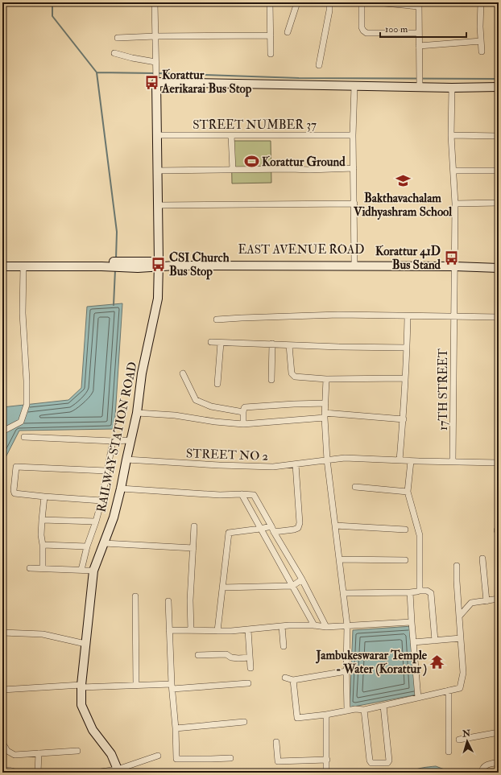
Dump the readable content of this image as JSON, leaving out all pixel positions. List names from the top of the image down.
{
  "streets": {
    "street": [
      "STREET NUMBER 37",
      "EAST AVENUE ROAD",
      "17TH STREET",
      "RAILWAY STATION ROAD",
      "STREET NO 2"
    ]
  },
  "crossings": [
    ["STREET NUMBER 37", "RAILWAY STATION ROAD"],
    ["EAST AVENUE ROAD", "17TH STREET"],
    ["EAST AVENUE ROAD", "RAILWAY STATION ROAD"],
    ["17TH STREET", "STREET NO 2"],
    ["RAILWAY STATION ROAD", "STREET NO 2"]
  ],
  "places": {
    "bus stop": ["Korattur Aerikarai Bus Stop", "Korattur 41D Bus Stand", "CSI Church Bus Stop"],
    "sports": ["Korattur Ground"],
    "school or university": ["Bakthavachalam Vidhyashram School"],
    "temple": ["Jambukeswarar Temple - Water (Korattur )"]
  },
  "scale_bar": "100 m",
  "north": "top"
}
